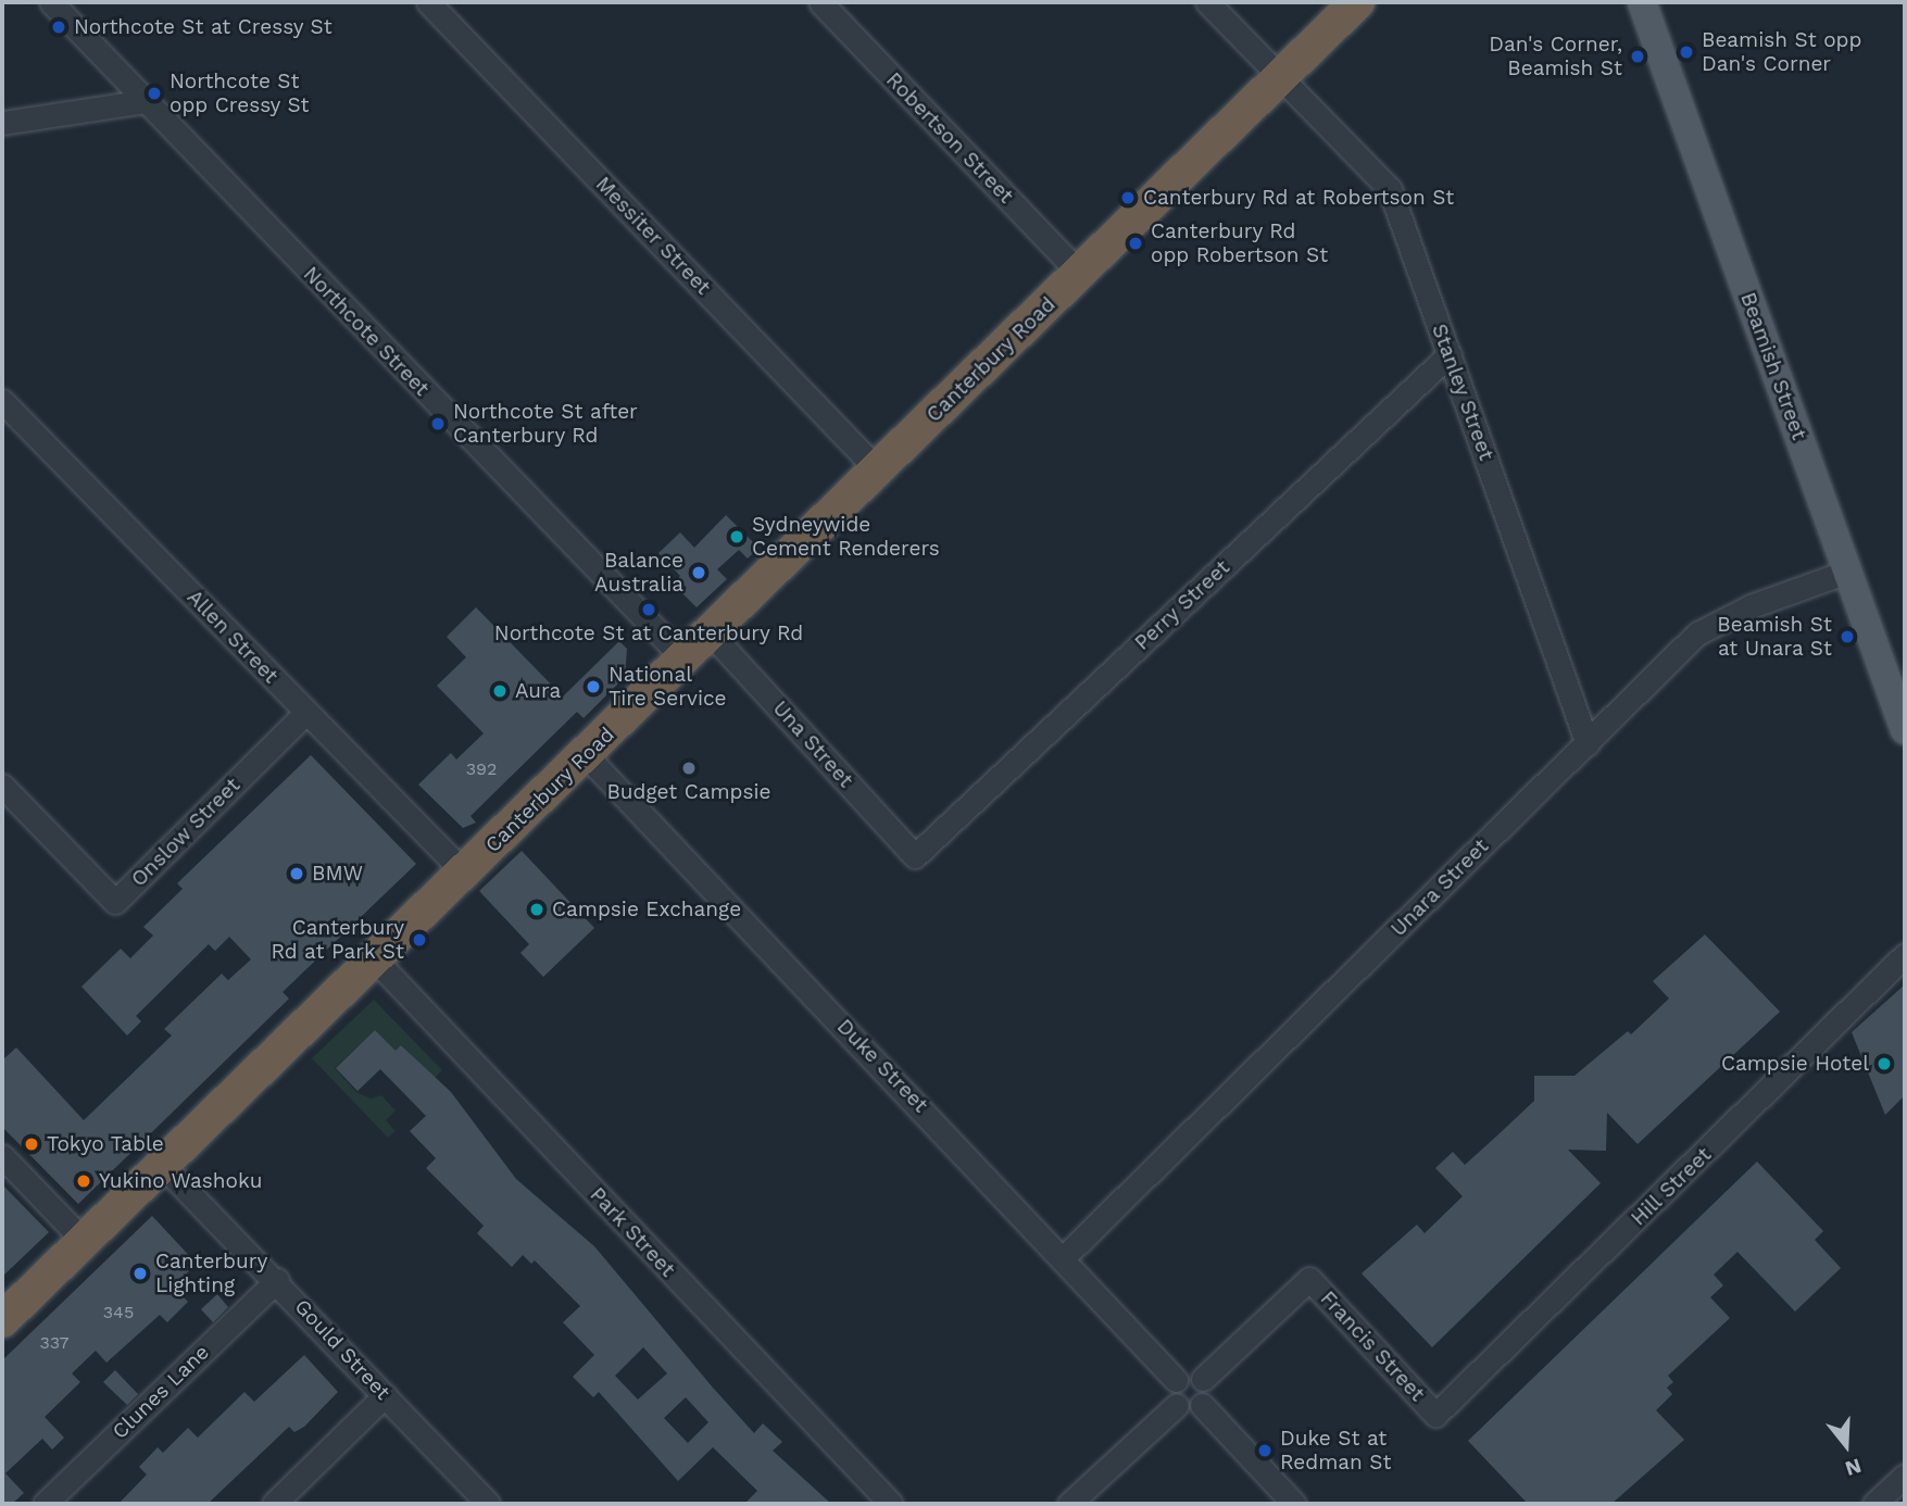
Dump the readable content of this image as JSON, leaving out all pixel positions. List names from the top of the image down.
{
  "streets": {
    "highway": ["Canterbury Road"],
    "main road": ["Beamish Street"],
    "street": [
      "Robertson Street",
      "Messiter Street",
      "Northcote Street",
      "Stanley Street",
      "Perry Street",
      "Allen Street",
      "Una Street",
      "Onslow Street",
      "Unara Street",
      "Duke Street",
      "Hill Street",
      "Park Street",
      "Francis Street",
      "Gould Street",
      "Clunes Lane"
    ]
  },
  "crossings": [
    ["Robertson Street", "Canterbury Road"],
    ["Messiter Street", "Canterbury Road"],
    ["Northcote Street", "Canterbury Road"],
    ["Canterbury Road", "Stanley Street"],
    ["Canterbury Road", "Allen Street"],
    ["Canterbury Road", "Una Street"],
    ["Canterbury Road", "Duke Street"],
    ["Canterbury Road", "Park Street"],
    ["Canterbury Road", "Gould Street"],
    ["Beamish Street", "Unara Street"],
    ["Stanley Street", "Perry Street"],
    ["Stanley Street", "Unara Street"],
    ["Perry Street", "Una Street"],
    ["Allen Street", "Onslow Street"],
    ["Unara Street", "Duke Street"],
    ["Duke Street", "Francis Street"],
    ["Hill Street", "Francis Street"],
    ["Gould Street", "Clunes Lane"]
  ],
  "places": [
    "Northcote St at Cressy St",
    "Beamish St opp Dan's Corner",
    "Dan's Corner, Beamish St",
    "Northcote St opp Cressy St",
    "Canterbury Rd at Robertson St",
    "Canterbury Rd opp Robertson St",
    "Northcote St after Canterbury Rd",
    "Sydneywide Cement Renderers",
    "Balance Australia",
    "Northcote St at Canterbury Rd",
    "Beamish St at Unara St",
    "National Tire Service",
    "Aura",
    "Budget Campsie",
    "BMW",
    "Campsie Exchange",
    "Canterbury Rd at Park St",
    "Campsie Hotel",
    "Tokyo Table",
    "Yukino Washoku",
    "Canterbury Lighting",
    "Duke St at Redman St"
  ],
  "house_numbers": ["392", "345", "337"],
  "north": "bottom"
}
